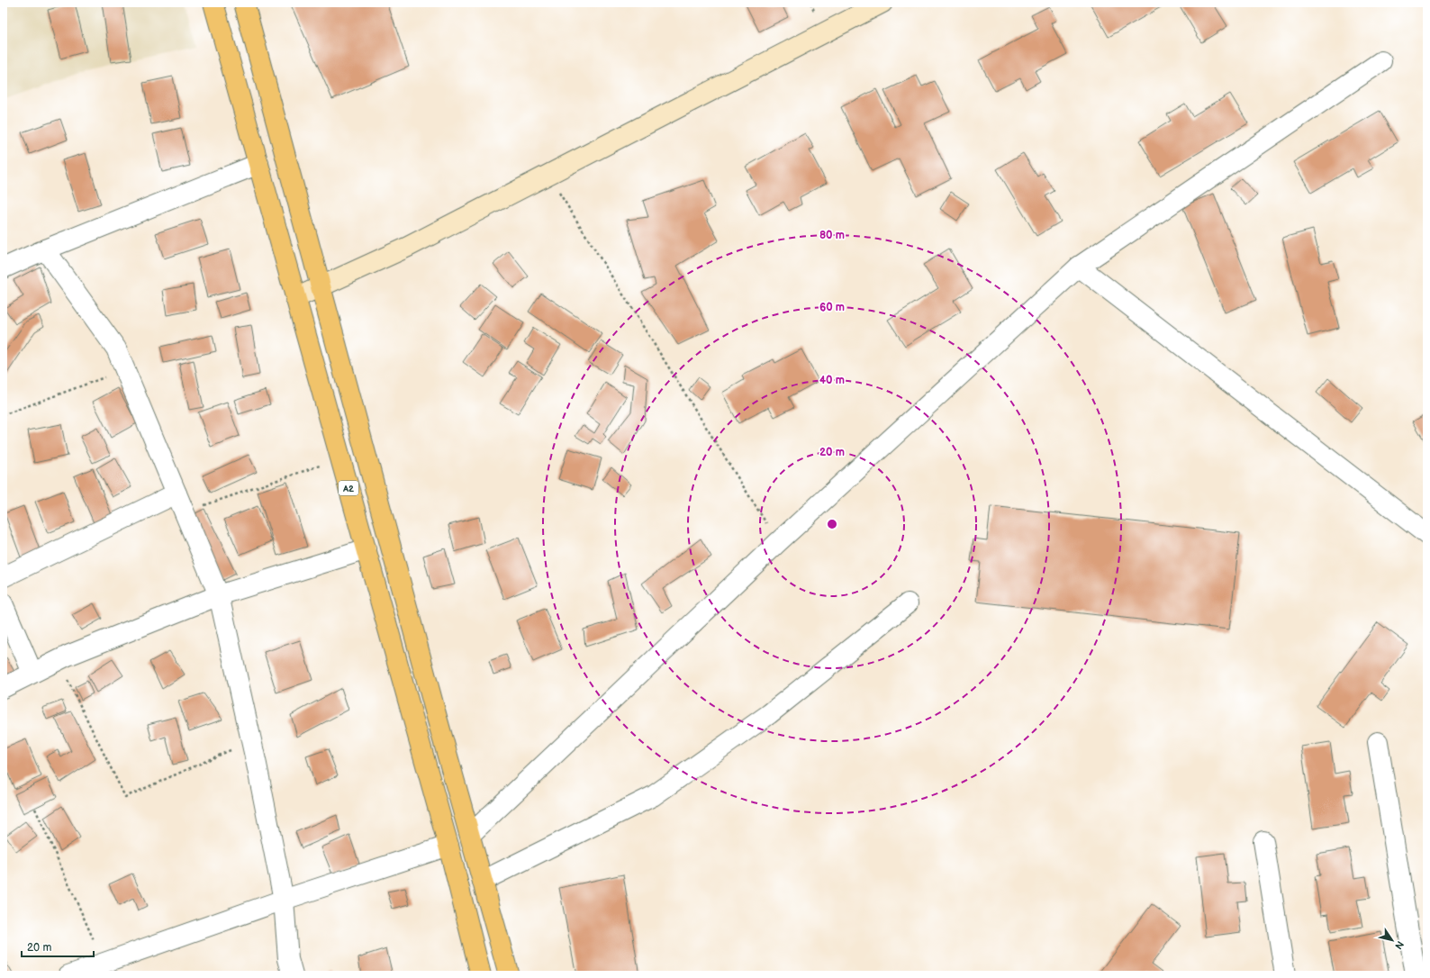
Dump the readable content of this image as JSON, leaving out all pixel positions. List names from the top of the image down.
{
  "streets": {
    "highway": ["A2"]
  },
  "scale_bar": "20 m",
  "north": "bottom right",
  "rings": [
    "80 m",
    "60 m",
    "40 m",
    "20 m"
  ]
}
